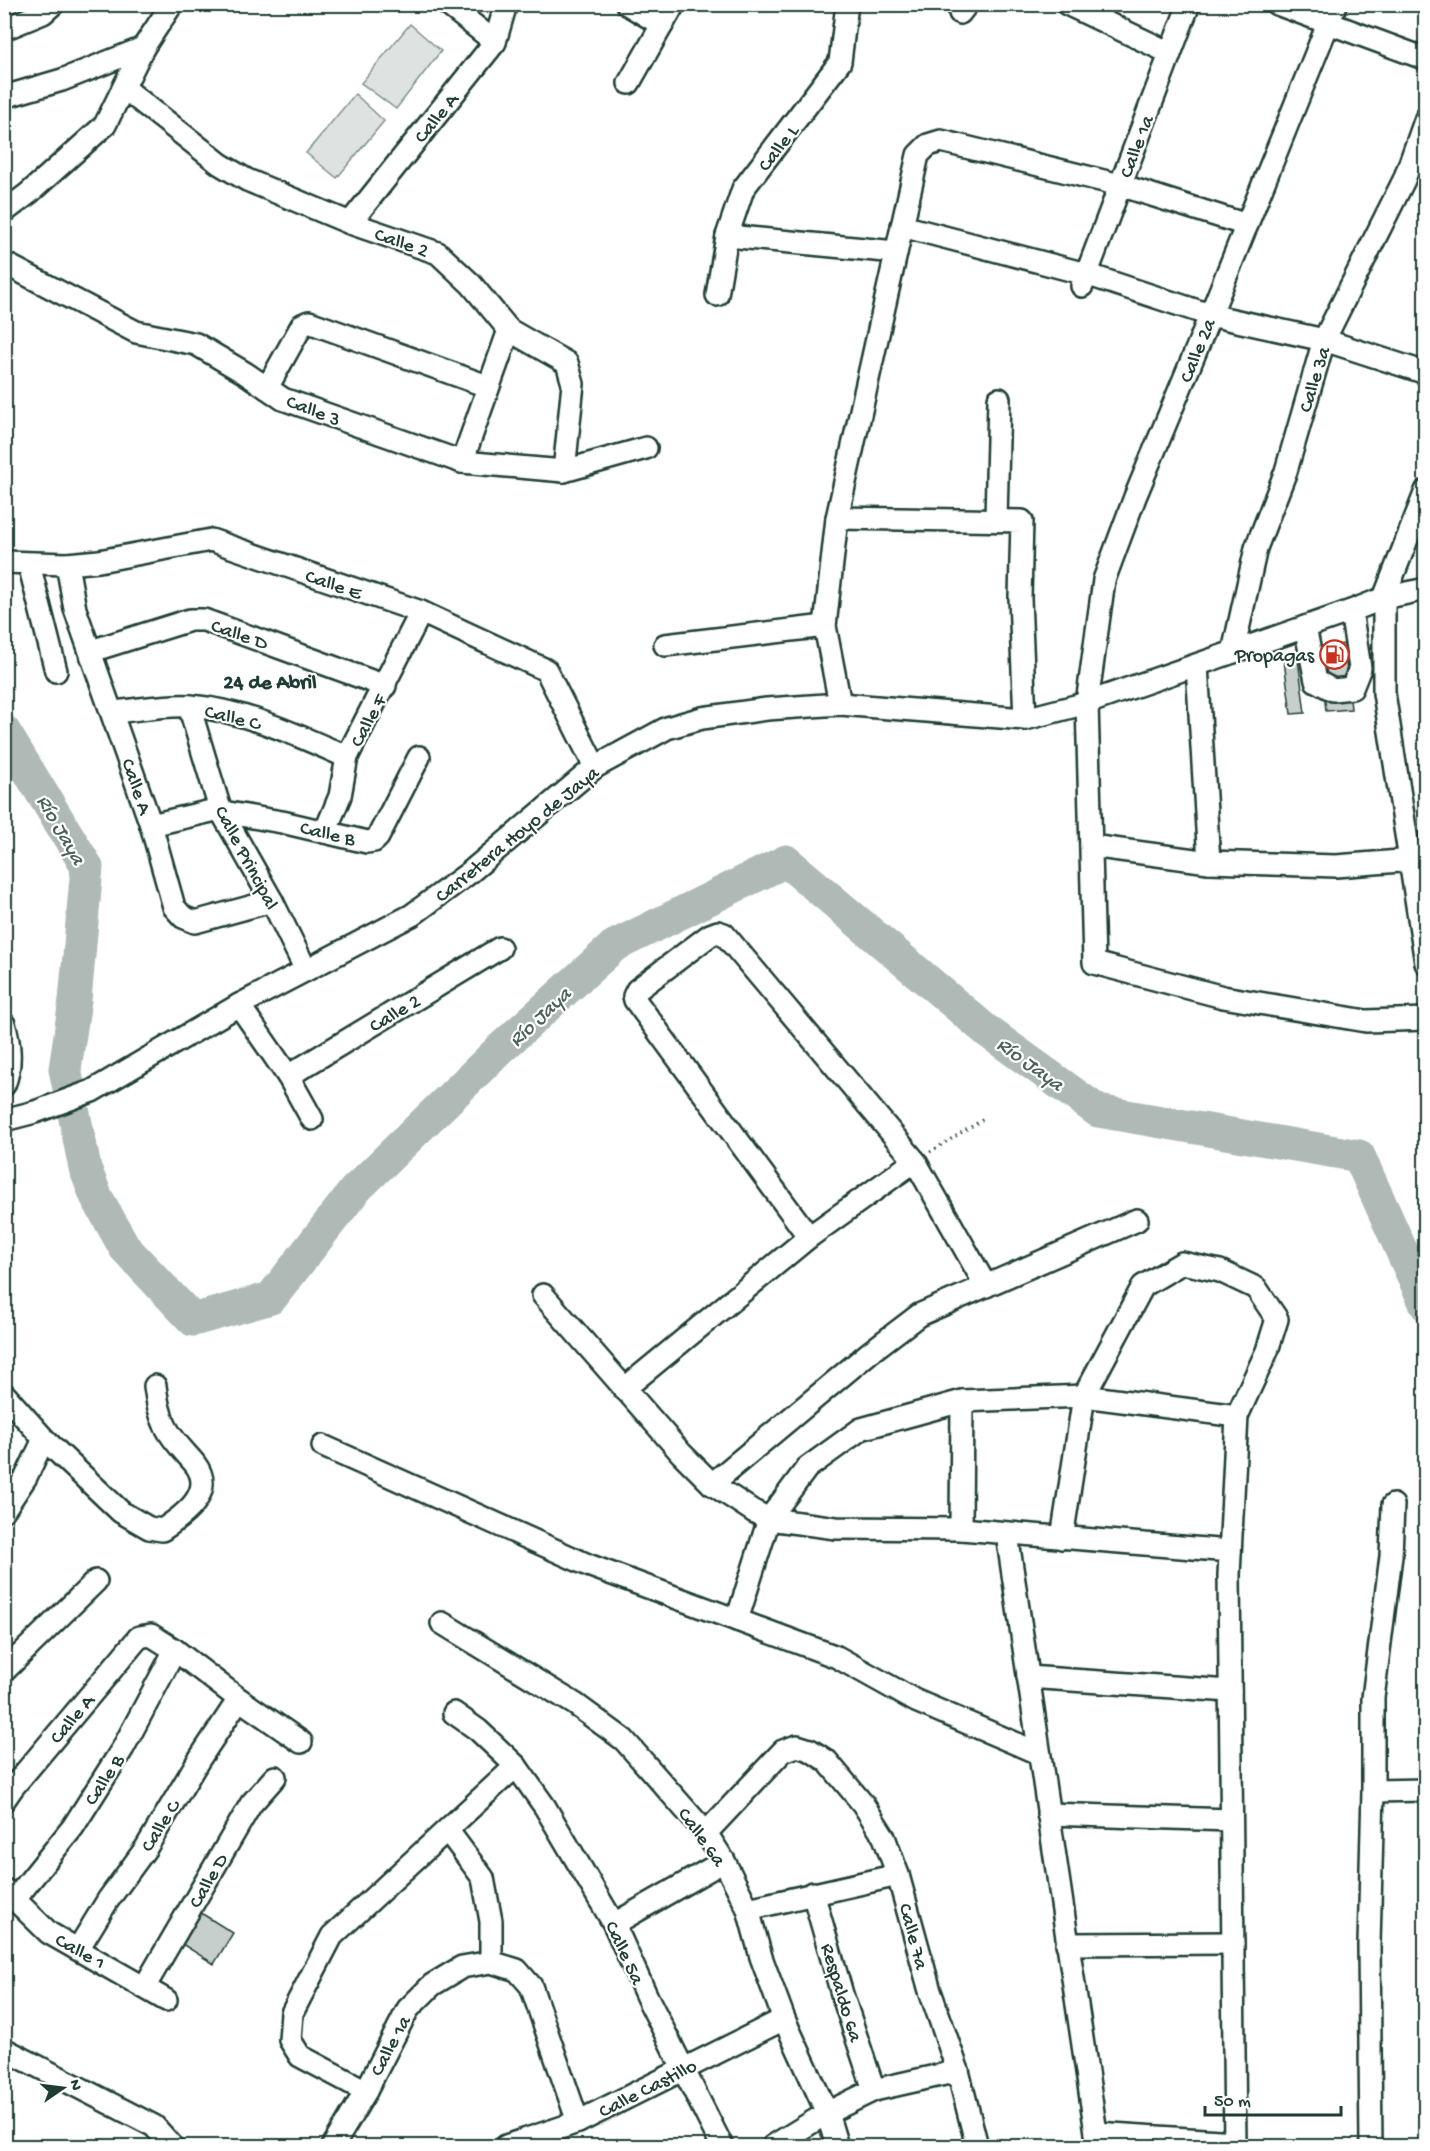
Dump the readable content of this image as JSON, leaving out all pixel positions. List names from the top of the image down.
{
  "streets": {
    "street": [
      "Calle A",
      "Calle 1a",
      "Calle L",
      "Calle 2",
      "Calle 2a",
      "Calle 3a",
      "Calle 3",
      "Calle E",
      "Calle D",
      "Calle C",
      "Calle F",
      "Calle B",
      "Carretera Hoyo de Jaya",
      "Calle Principal",
      "Calle 6a",
      "Calle 7a",
      "Calle 1",
      "Calle 5a",
      "Respaldo 6a",
      "Calle Castillo"
    ]
  },
  "crossings": [
    ["Calle A", "Calle 2"],
    ["Calle A", "Calle E"],
    ["Calle A", "Calle D"],
    ["Calle A", "Calle C"],
    ["Calle A", "Calle B"],
    ["Calle A", "Calle Principal"],
    ["Calle 2", "Calle 3"],
    ["Calle 2a", "Carretera Hoyo de Jaya"],
    ["Calle 3a", "Carretera Hoyo de Jaya"],
    ["Calle E", "Calle F"],
    ["Calle E", "Carretera Hoyo de Jaya"],
    ["Calle D", "Calle F"],
    ["Calle D", "Calle 1"],
    ["Calle C", "Calle F"],
    ["Calle C", "Calle Principal"],
    ["Calle C", "Calle 1"],
    ["Calle F", "Calle B"],
    ["Calle B", "Calle Principal"],
    ["Calle B", "Calle 1"],
    ["Carretera Hoyo de Jaya", "Calle Principal"],
    ["Calle 6a", "Calle 7a"],
    ["Calle 6a", "Calle Castillo"],
    ["Calle 5a", "Calle Castillo"]
  ],
  "districts": ["24 de Abril"],
  "water": ["Río Jaya"],
  "places": {
    "fuel station": ["Propagas"]
  },
  "scale_bar": "50 m",
  "north": "right"
}
